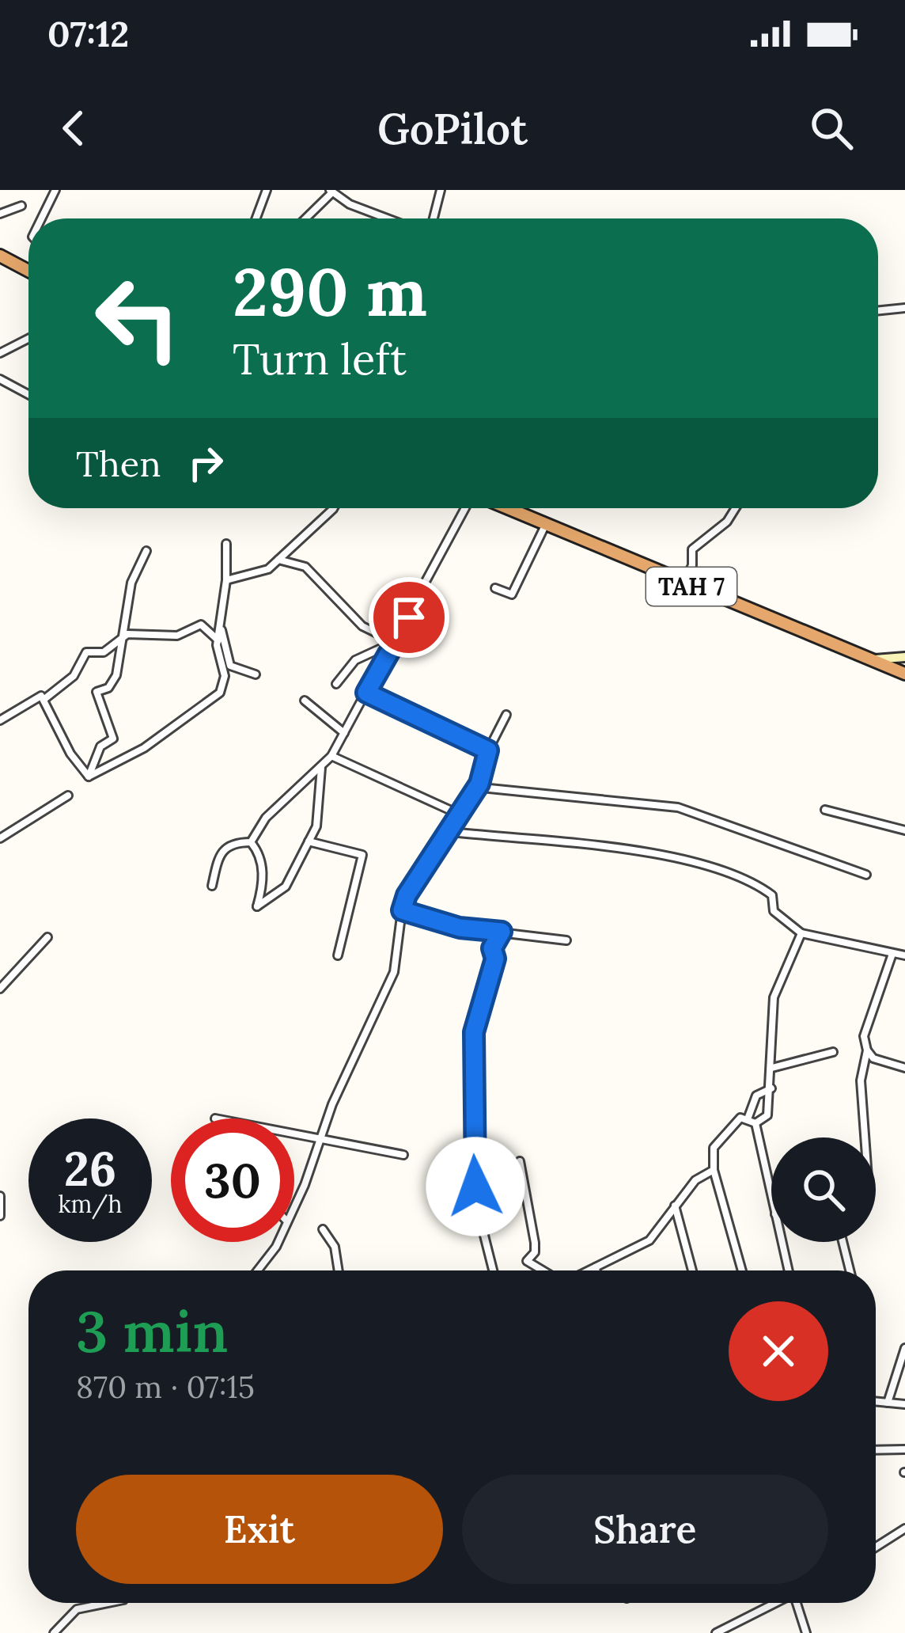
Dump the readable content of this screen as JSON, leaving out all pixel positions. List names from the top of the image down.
{
  "streets": {
    "highway": ["TAH 7"]
  },
  "page": {
    "status": "07:12",
    "header": "GoPilot",
    "turn": ["290 m", "Turn left"],
    "then": "Then",
    "speed": "26 km/h",
    "limit": "30",
    "heading": ["3 min", "870 m · 07:15"],
    "buttons": ["Exit", "Share"]
  }
}
